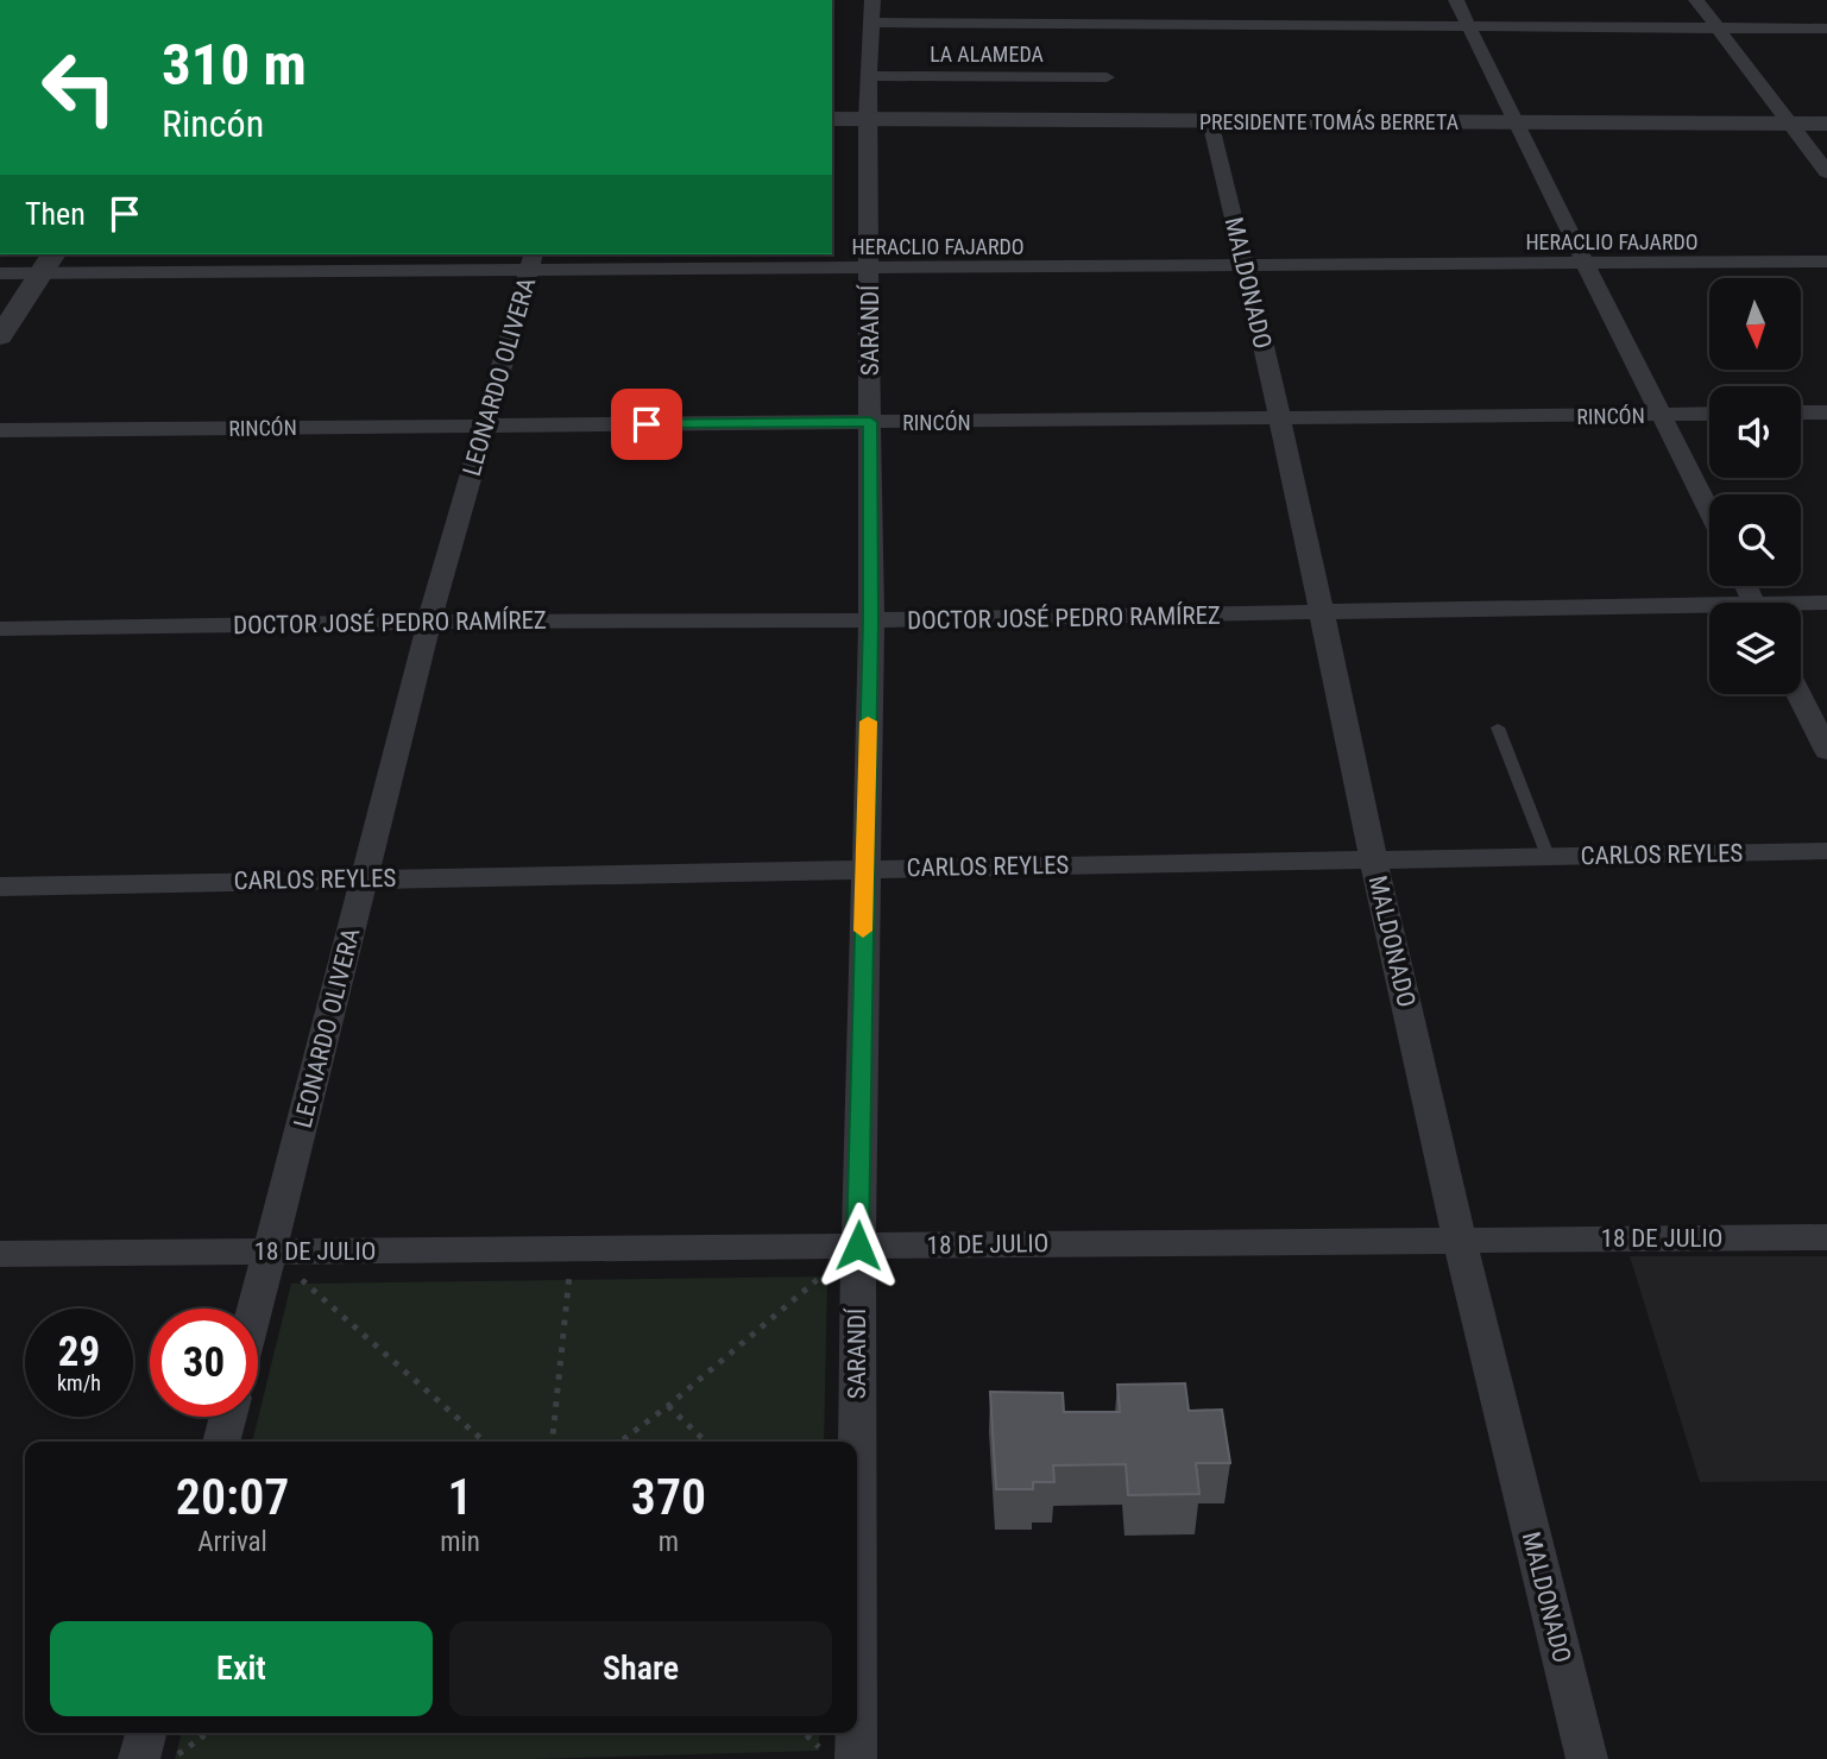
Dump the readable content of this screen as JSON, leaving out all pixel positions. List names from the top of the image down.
{
  "streets": {
    "street": [
      "LA ALAMEDA",
      "PRESIDENTE TOMÁS BERRETA",
      "HERACLIO FAJARDO",
      "MALDONADO",
      "SARANDÍ",
      "LEONARDO OLIVERA",
      "RINCÓN",
      "DOCTOR JOSÉ PEDRO RAMÍREZ",
      "CARLOS REYLES",
      "18 DE JULIO"
    ]
  },
  "crossings": [
    ["LA ALAMEDA", "SARANDÍ"],
    ["PRESIDENTE TOMÁS BERRETA", "MALDONADO"],
    ["PRESIDENTE TOMÁS BERRETA", "SARANDÍ"],
    ["HERACLIO FAJARDO", "MALDONADO"],
    ["HERACLIO FAJARDO", "SARANDÍ"],
    ["HERACLIO FAJARDO", "LEONARDO OLIVERA"],
    ["MALDONADO", "RINCÓN"],
    ["MALDONADO", "DOCTOR JOSÉ PEDRO RAMÍREZ"],
    ["MALDONADO", "CARLOS REYLES"],
    ["MALDONADO", "18 DE JULIO"],
    ["SARANDÍ", "RINCÓN"],
    ["SARANDÍ", "DOCTOR JOSÉ PEDRO RAMÍREZ"],
    ["SARANDÍ", "CARLOS REYLES"],
    ["SARANDÍ", "18 DE JULIO"],
    ["LEONARDO OLIVERA", "RINCÓN"],
    ["LEONARDO OLIVERA", "DOCTOR JOSÉ PEDRO RAMÍREZ"],
    ["LEONARDO OLIVERA", "CARLOS REYLES"],
    ["LEONARDO OLIVERA", "18 DE JULIO"]
  ],
  "north": "bottom",
  "page": {
    "turn": ["310 m", "Rincón"],
    "then": "Then",
    "speed": "29 km/h",
    "limit": "30",
    "eta": [
      "20:07",
      "Arrival",
      "1",
      "min",
      "370",
      "m"
    ],
    "buttons": ["Exit", "Share"]
  }
}
